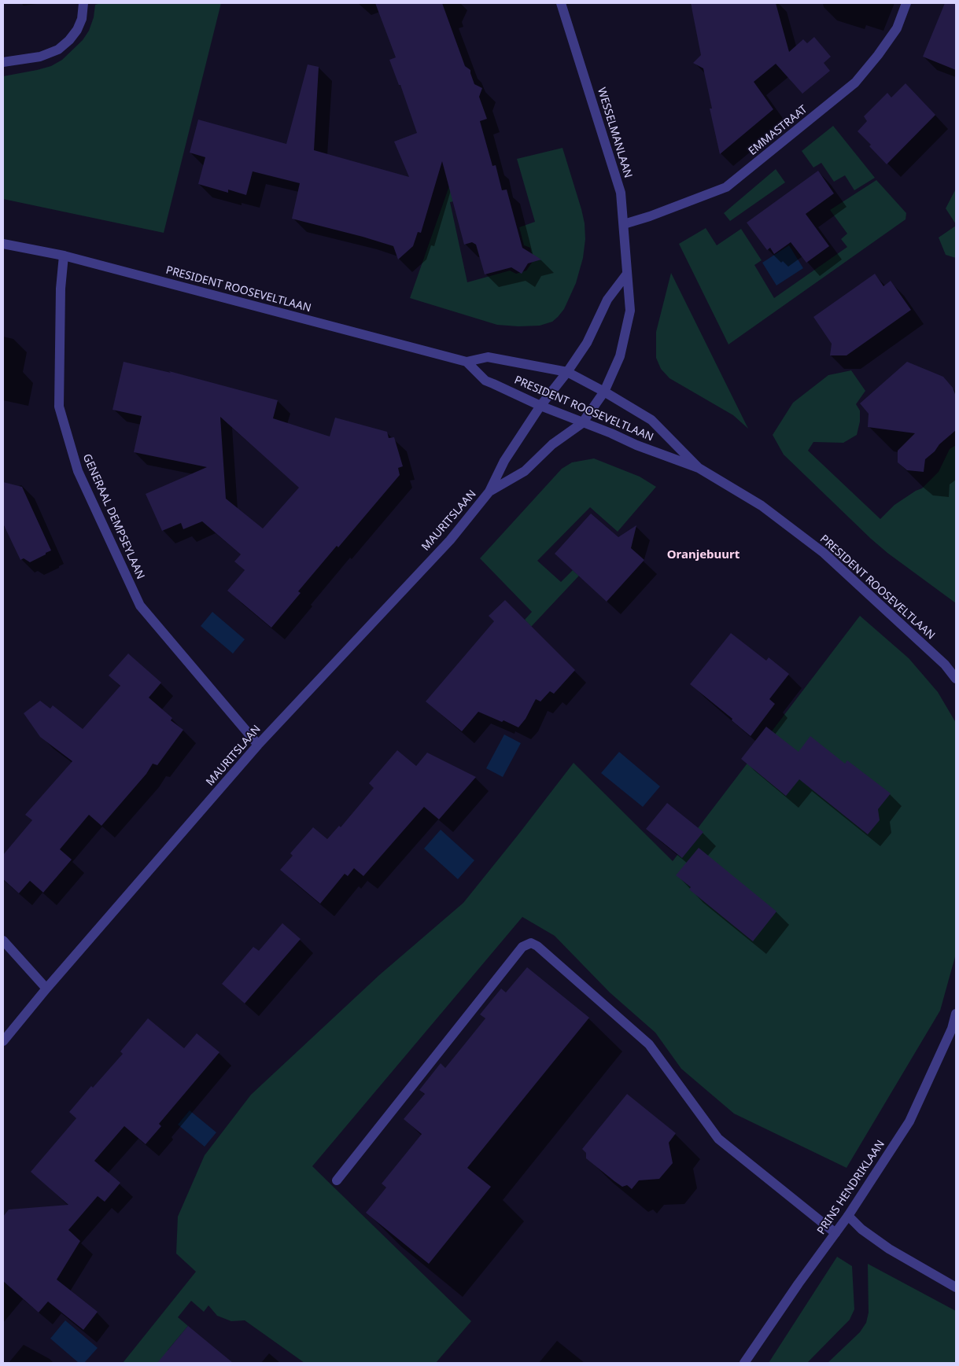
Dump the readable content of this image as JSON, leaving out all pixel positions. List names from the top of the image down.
{
  "streets": {
    "street": [
      "EMMASTRAAT",
      "WESSELMANLAAN",
      "PRESIDENT ROOSEVELTLAAN",
      "GENERAAL DEMPSEYLAAN",
      "MAURITSLAAN",
      "PRINS HENDRIKLAAN"
    ]
  },
  "crossings": [
    ["EMMASTRAAT", "WESSELMANLAAN"],
    ["WESSELMANLAAN", "PRESIDENT ROOSEVELTLAAN"],
    ["WESSELMANLAAN", "MAURITSLAAN"],
    ["PRESIDENT ROOSEVELTLAAN", "GENERAAL DEMPSEYLAAN"],
    ["PRESIDENT ROOSEVELTLAAN", "MAURITSLAAN"],
    ["GENERAAL DEMPSEYLAAN", "MAURITSLAAN"]
  ],
  "districts": ["Oranjebuurt"]
}
